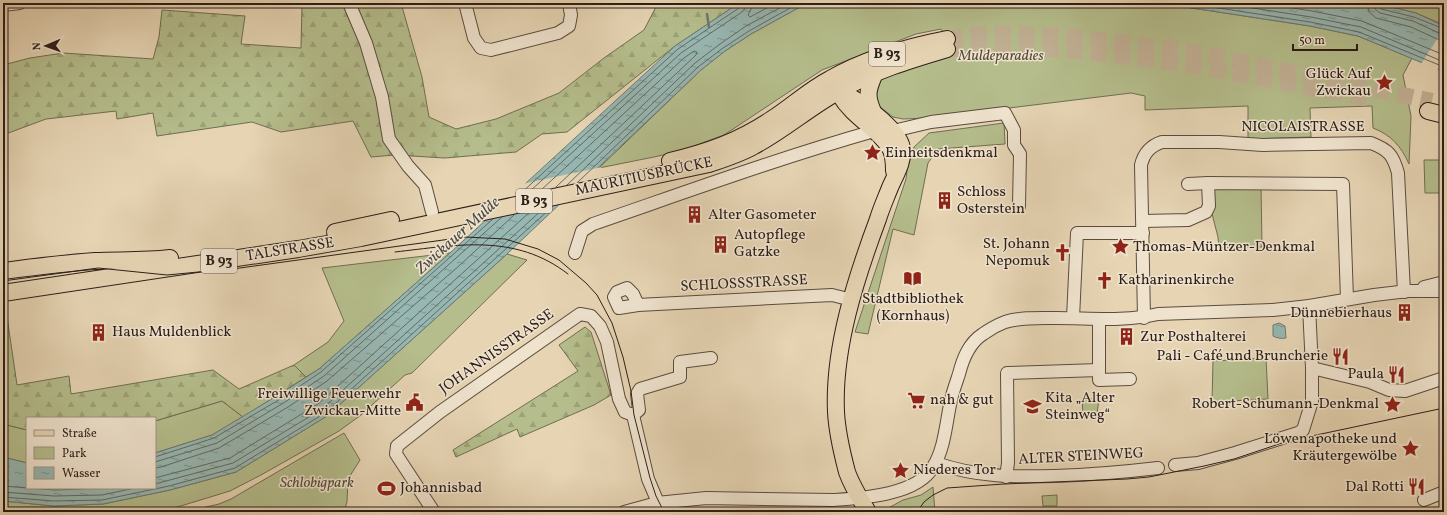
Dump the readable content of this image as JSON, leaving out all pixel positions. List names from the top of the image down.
{
  "streets": {
    "main road": ["B 93", "MAURITIUSBRÜCKE", "TALSTRASSE"],
    "street": [
      "NICOLAISTRASSE",
      "SCHLOSSSTRASSE",
      "JOHANNISSTRASSE",
      "ALTER STEINWEG"
    ]
  },
  "crossings": [
    ["B 93", "MAURITIUSBRÜCKE"],
    ["MAURITIUSBRÜCKE", "TALSTRASSE"]
  ],
  "water": ["Zwickauer Mulde"],
  "parks": ["Muldeparadies", "Schlobigpark"],
  "places": {
    "place": [
      "Glück Auf Zwickau",
      "Einheitsdenkmal",
      "Thomas-Müntzer-Denkmal",
      "Robert-Schumann-Denkmal",
      "Löwenapotheke und Kräutergewölbe",
      "Niederes Tor"
    ],
    "building": [
      "Schloss Osterstein",
      "Alter Gasometer",
      "Autopflege Gatzke",
      "Dünnebierhaus",
      "Haus Muldenblick",
      "Zur Posthalterei"
    ],
    "church": ["St. Johann Nepomuk", "Katharinenkirche"],
    "library": ["Stadtbibliothek (Kornhaus)"],
    "restaurant": ["Pali - Café und Bruncherie", "Paula", "Dal Rotti"],
    "supermarket": ["nah & gut"],
    "public building": ["Freiwillige Feuerwehr Zwickau-Mitte"],
    "school or university": ["Kita „Alter Steinweg“"],
    "sports": ["Johannisbad"]
  },
  "legend": ["Straße", "Park", "Wasser"],
  "scale_bar": "50 m",
  "north": "left"
}
